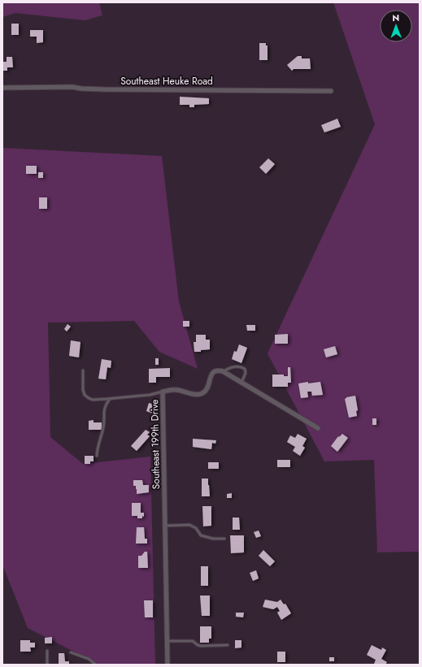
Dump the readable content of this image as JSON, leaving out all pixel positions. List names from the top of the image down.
{
  "streets": {
    "street": ["Southeast Heuke Road", "Southeast 199th Drive"]
  },
  "north": "top"
}
